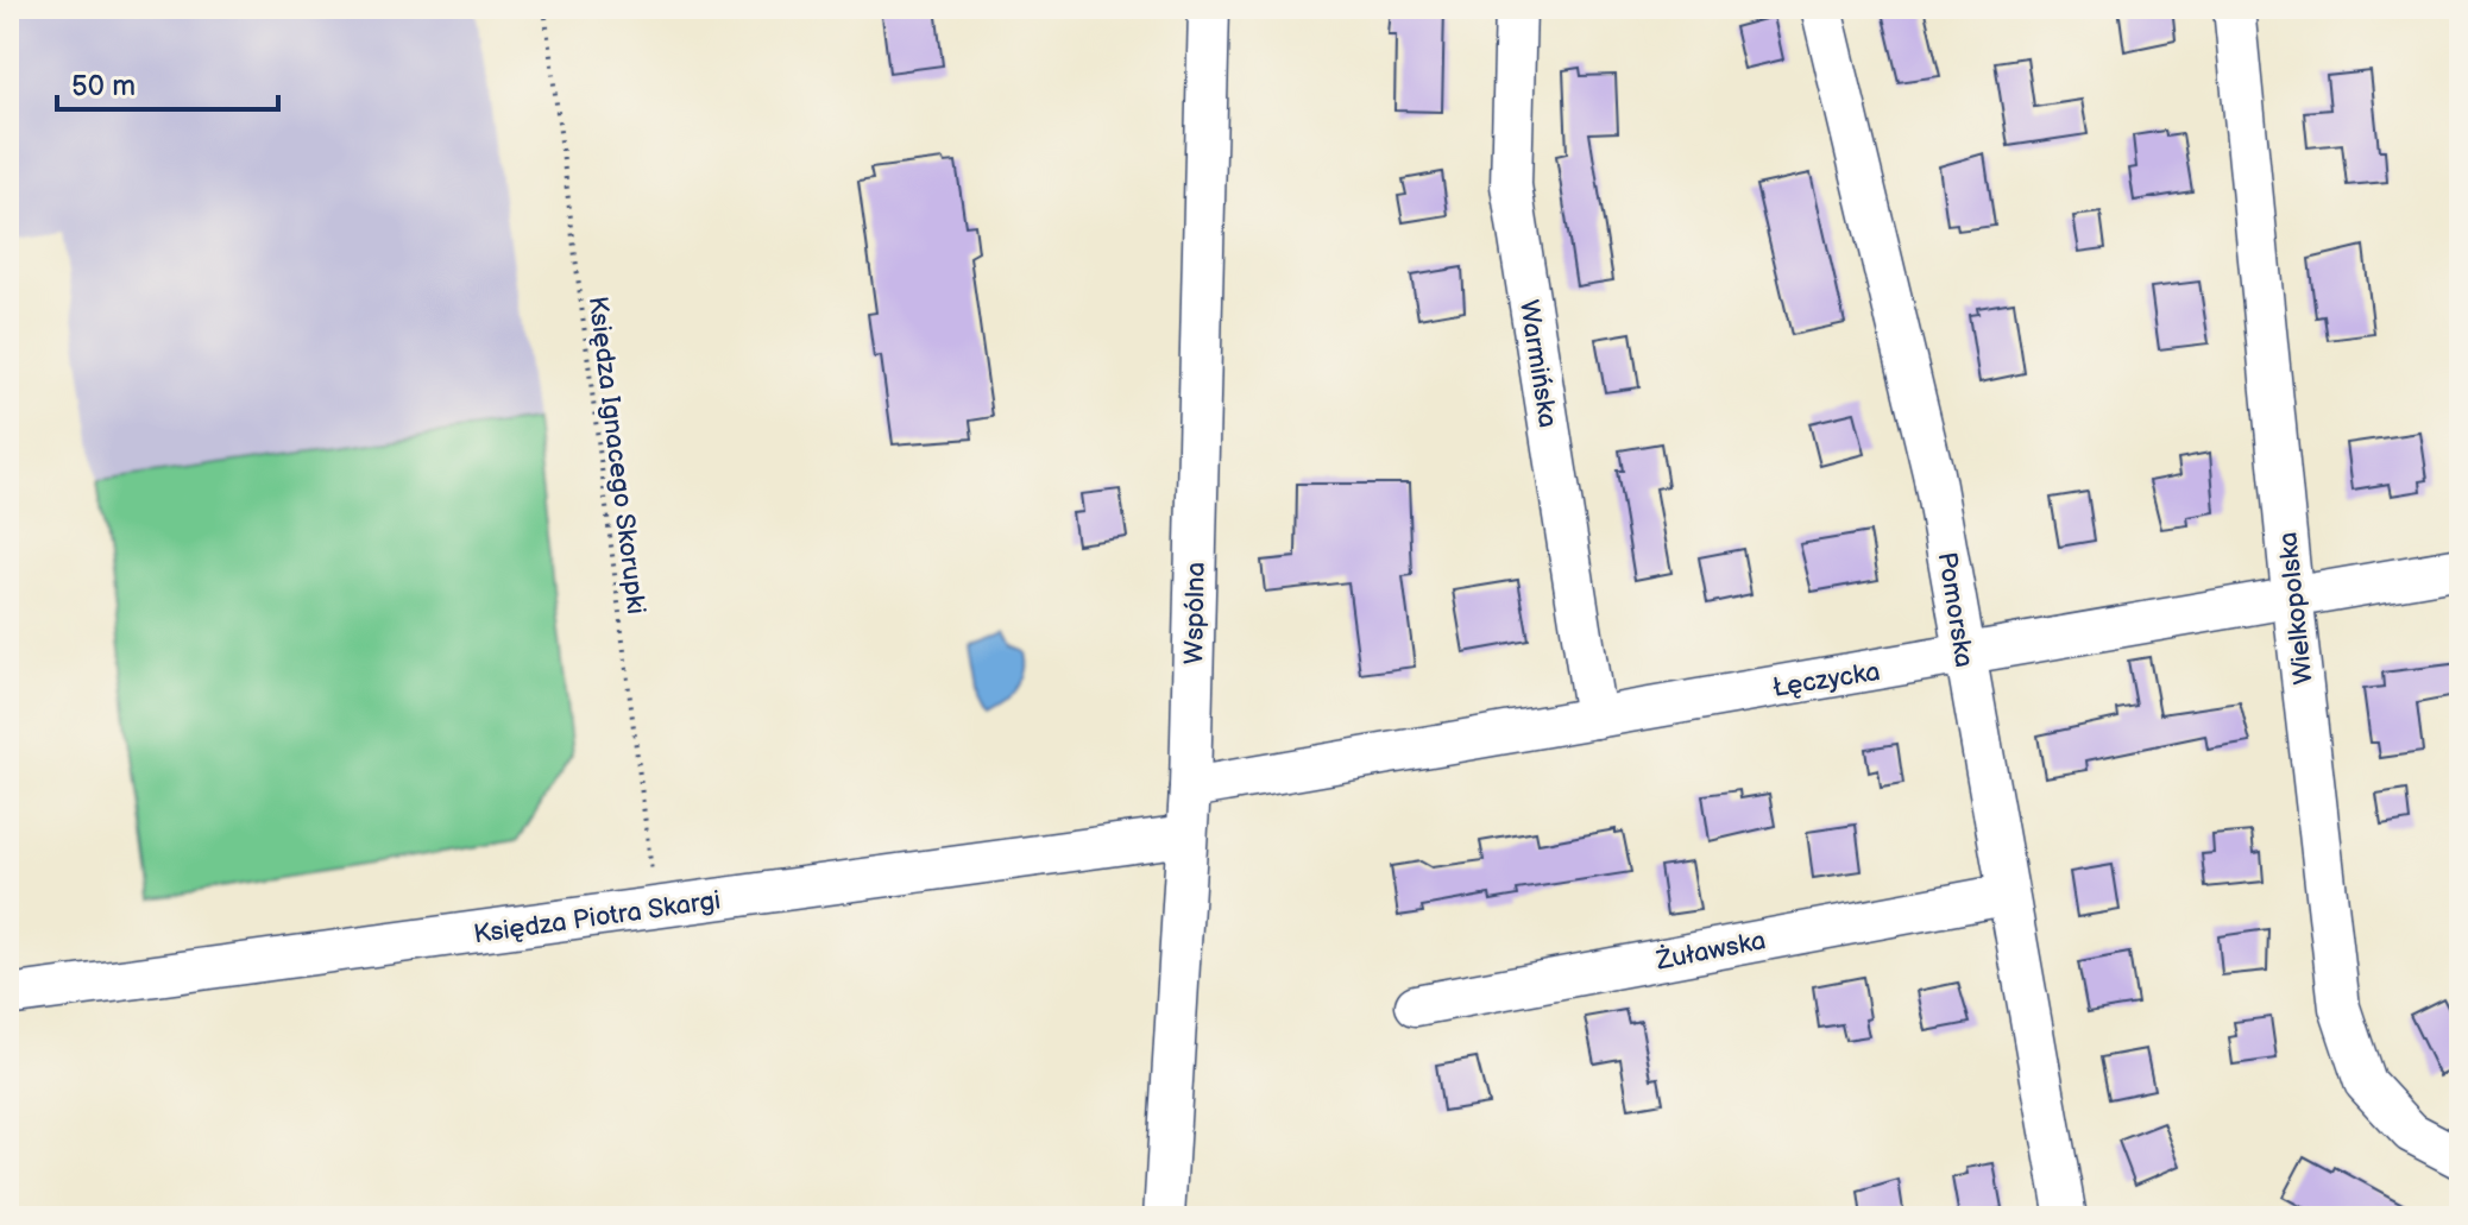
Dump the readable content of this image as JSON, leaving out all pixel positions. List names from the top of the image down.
{
  "streets": {
    "street": [
      "Warmińska",
      "Wielkopolska",
      "Pomorska",
      "Wspólna",
      "Łęczycka",
      "Księdza Piotra Skargi",
      "Żuławska"
    ],
    "path": ["Księdza Ignacego Skorupki"]
  },
  "crossings": [
    ["Warmińska", "Łęczycka"],
    ["Księdza Ignacego Skorupki", "Księdza Piotra Skargi"],
    ["Wielkopolska", "Łęczycka"],
    ["Pomorska", "Łęczycka"],
    ["Pomorska", "Żuławska"],
    ["Wspólna", "Łęczycka"],
    ["Wspólna", "Księdza Piotra Skargi"]
  ],
  "scale_bar": "50 m"
}
